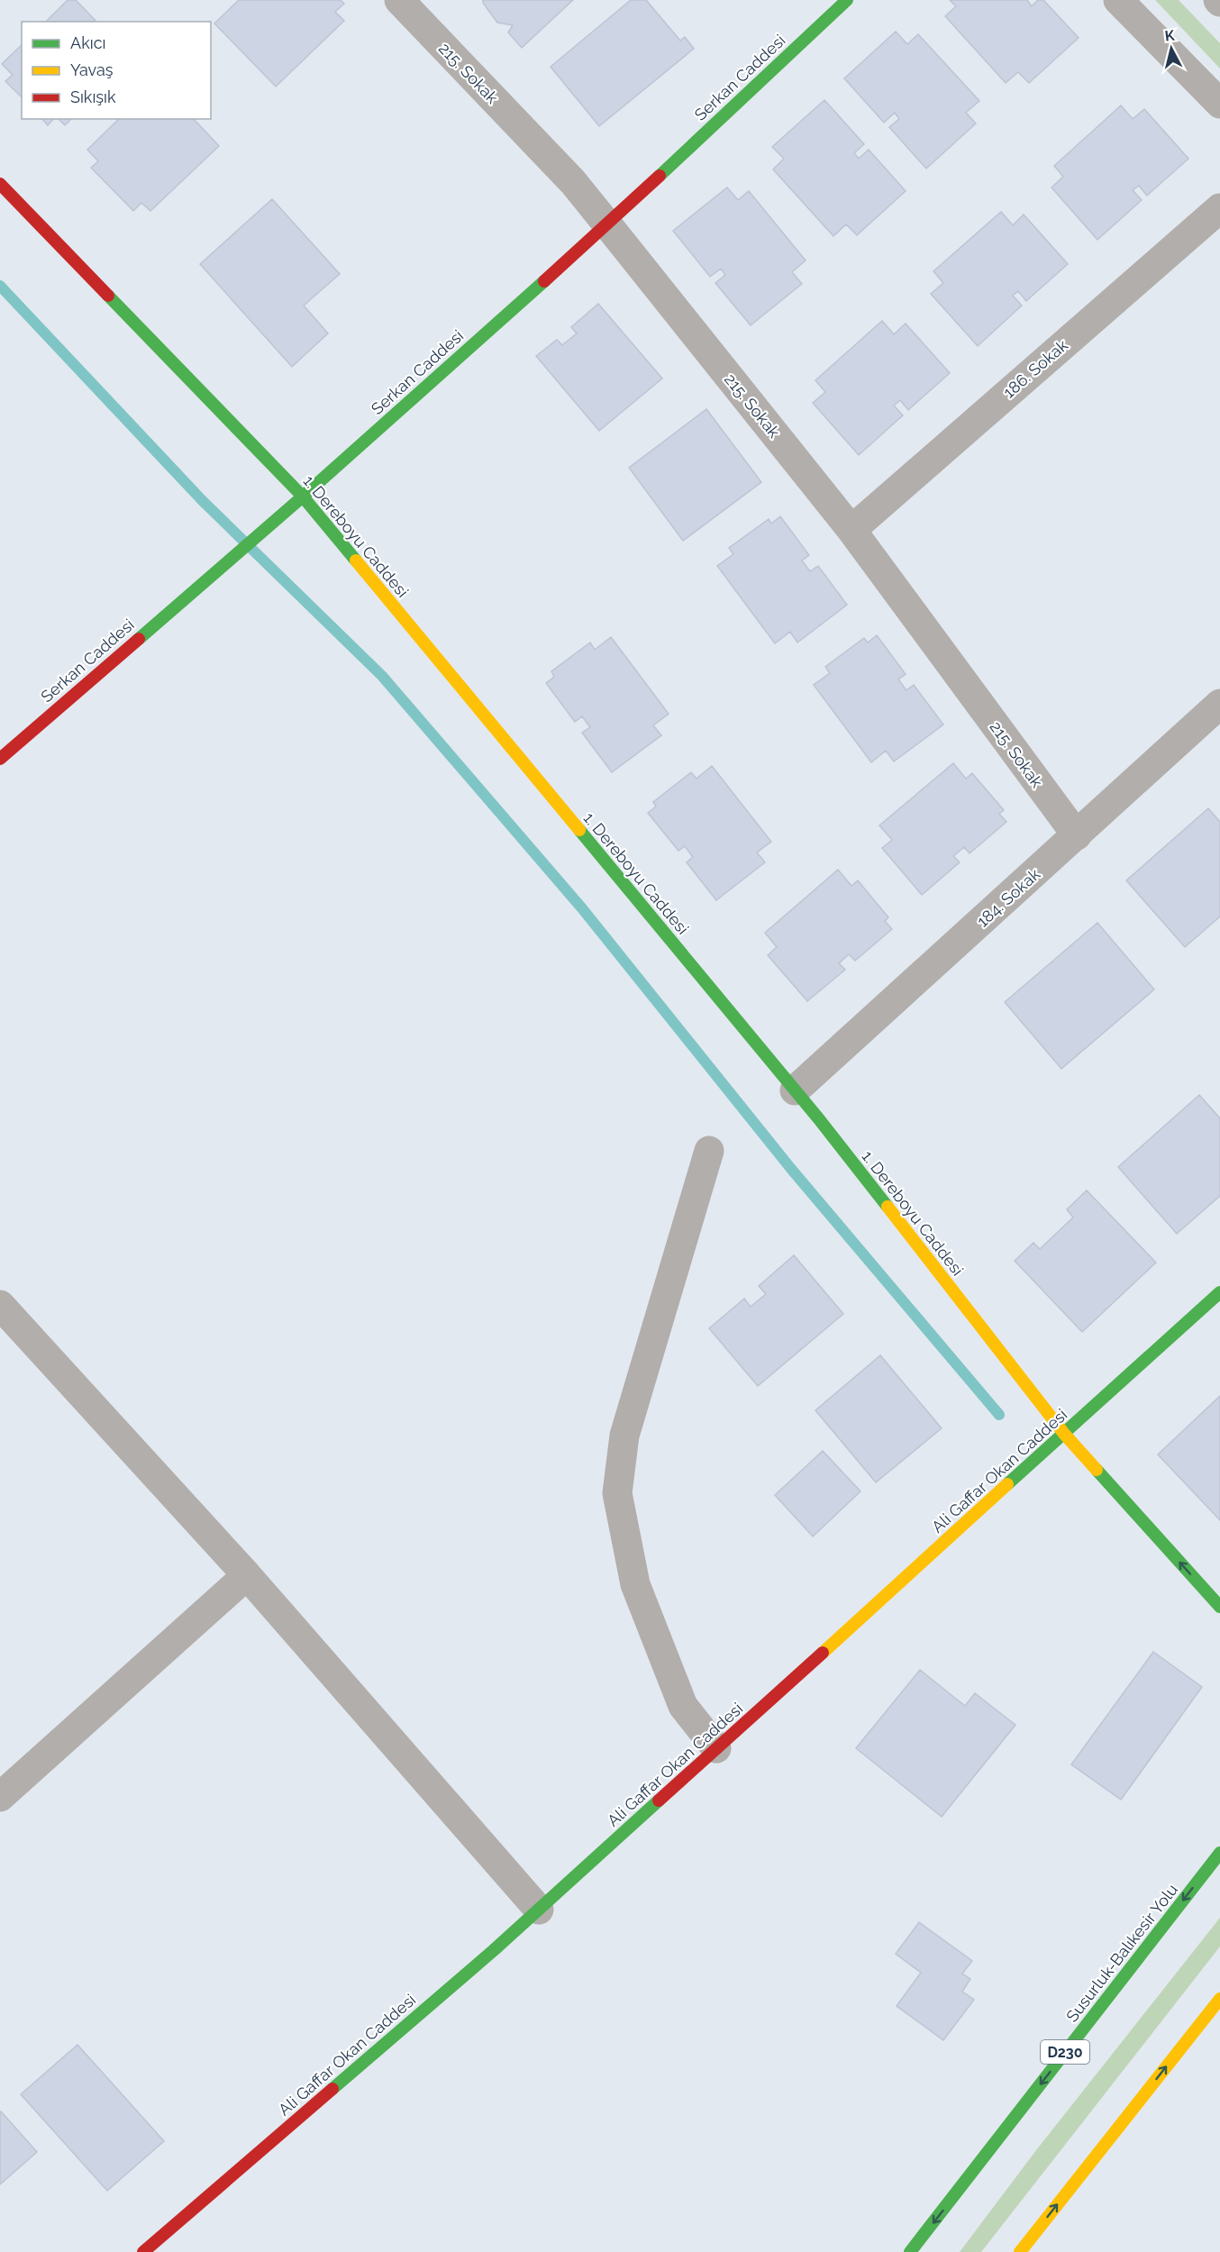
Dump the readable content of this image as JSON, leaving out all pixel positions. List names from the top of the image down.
{
  "streets": {
    "main road": [
      "Serkan Caddesi",
      "1. Dereboyu Caddesi",
      "Ali Gaffar Okan Caddesi",
      "Susurluk-Balıkesir Yolu",
      "D230"
    ],
    "street": ["215. Sokak", "186. Sokak", "184. Sokak"]
  },
  "crossings": [
    ["215. Sokak", "Serkan Caddesi"],
    ["215. Sokak", "186. Sokak"],
    ["215. Sokak", "184. Sokak"],
    ["Serkan Caddesi", "1. Dereboyu Caddesi"],
    ["1. Dereboyu Caddesi", "184. Sokak"],
    ["1. Dereboyu Caddesi", "Ali Gaffar Okan Caddesi"]
  ],
  "legend": ["Akıcı", "Yavaş", "Sıkışık"],
  "north": "top"
}
